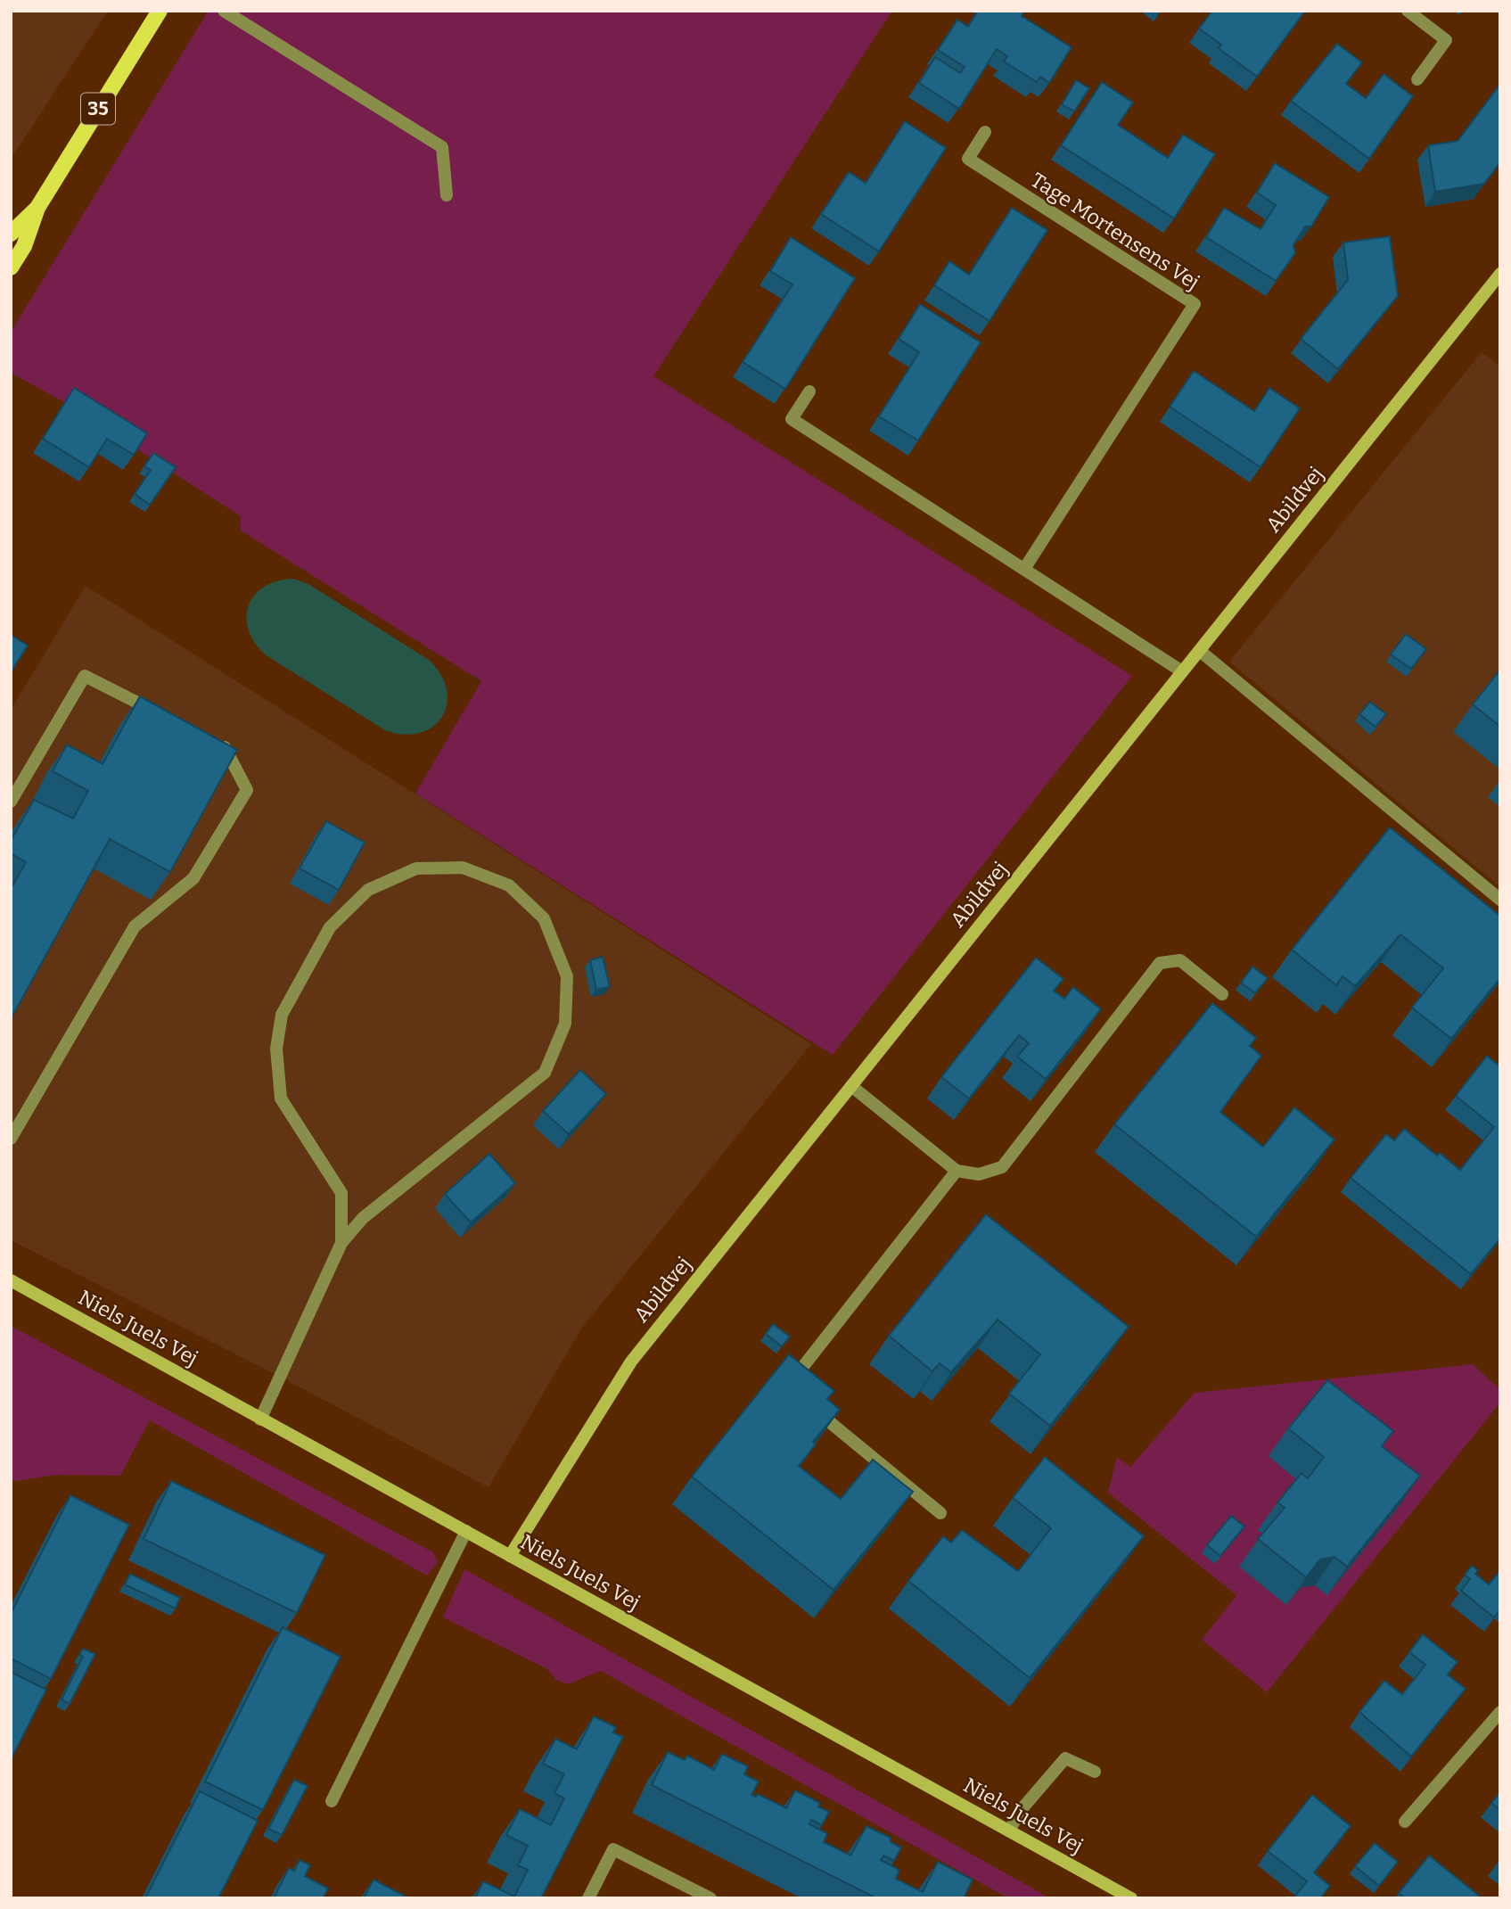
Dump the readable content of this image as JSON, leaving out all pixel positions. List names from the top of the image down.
{
  "streets": {
    "main road": ["35"],
    "street": ["Tage Mortensens Vej", "Abildvej", "Niels Juels Vej"]
  },
  "crossings": [
    ["Abildvej", "Niels Juels Vej"]
  ]
}
